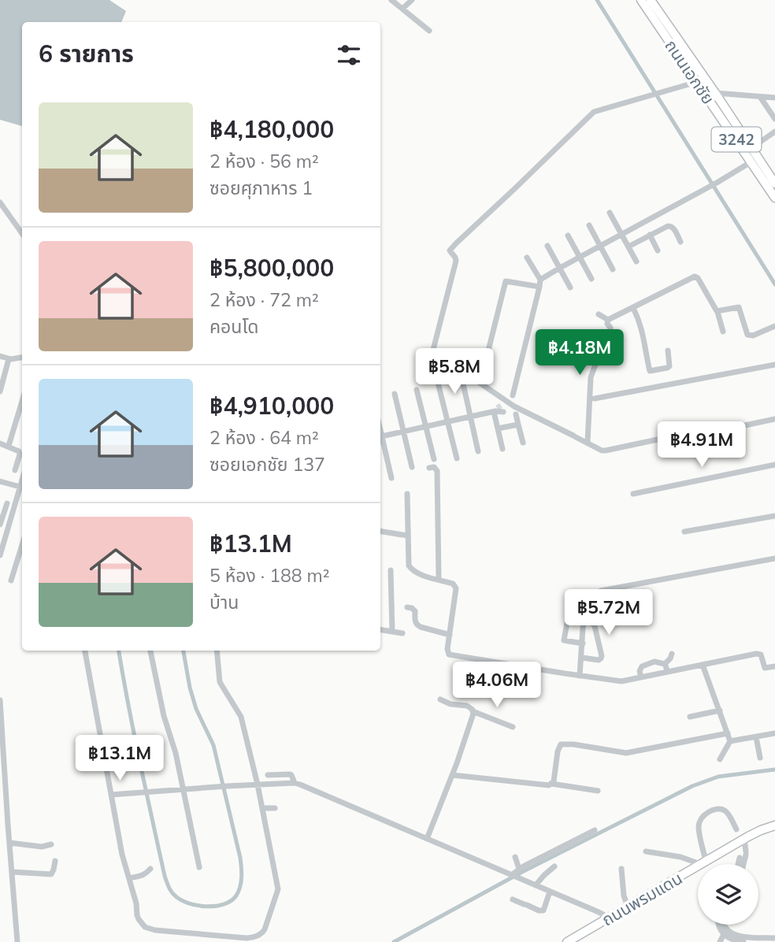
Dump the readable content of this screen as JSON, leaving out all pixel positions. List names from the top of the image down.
{
  "streets": {
    "main road": ["ถนนเอกชัย", "3242", "ถนนพรมแดน"]
  },
  "page": {
    "heading": "6 รายการ",
    "list": [
      {
        "name": "฿4,180,000",
        "note": "2 ห้อง · 56 m² · ซอยศุภาหาร 1"
      },
      {
        "name": "฿5,800,000",
        "note": "2 ห้อง · 72 m² · คอนโด"
      },
      {
        "name": "฿4,910,000",
        "note": "2 ห้อง · 64 m² · ซอยเอกชัย 137"
      },
      {
        "name": "฿13.1M",
        "note": "5 ห้อง · 188 m² · บ้าน"
      }
    ],
    "price": [
      "฿4.18M",
      "฿5.8M",
      "฿4.91M",
      "฿5.72M",
      "฿4.06M",
      "฿13.1M"
    ]
  }
}
